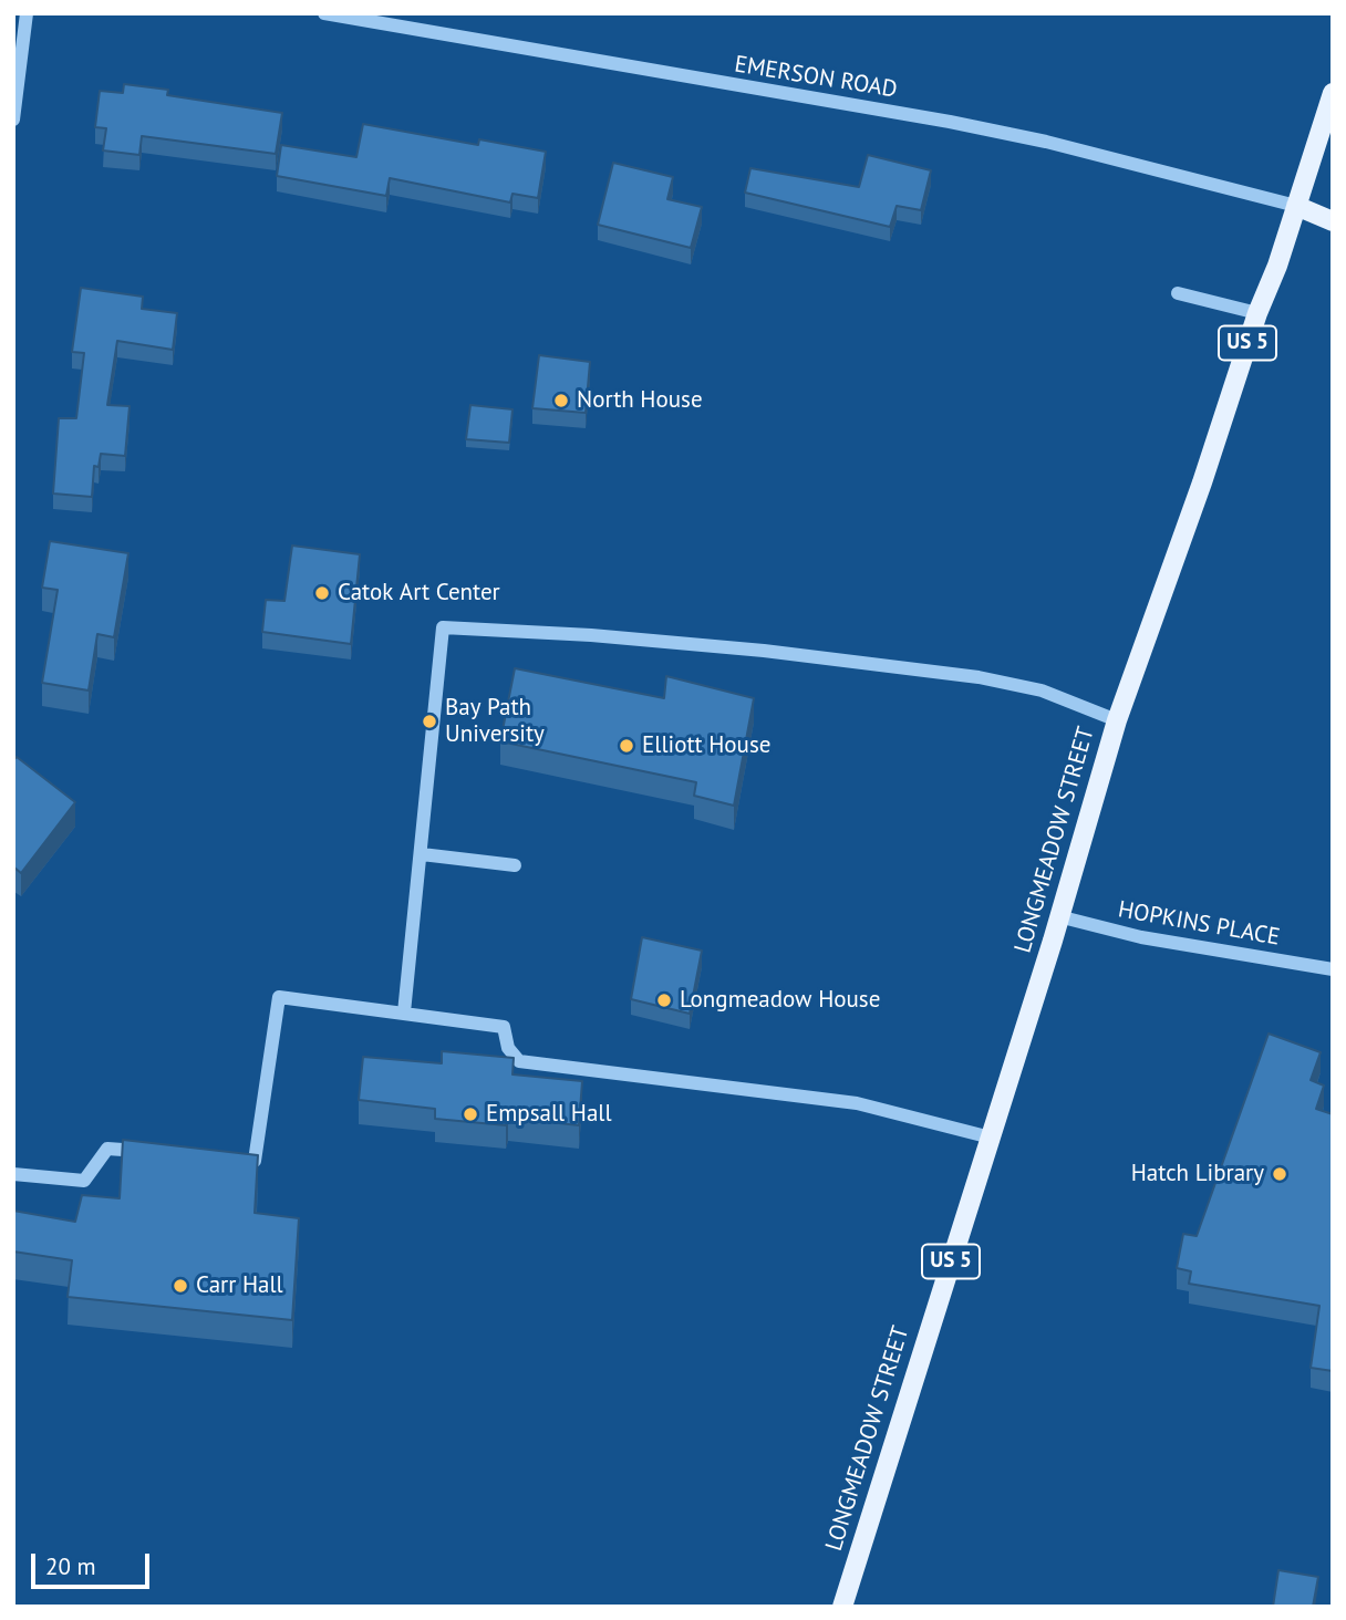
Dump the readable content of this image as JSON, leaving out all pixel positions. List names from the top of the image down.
{
  "streets": {
    "main road": ["US 5", "LONGMEADOW STREET"],
    "street": ["EMERSON ROAD", "HOPKINS PLACE"]
  },
  "crossings": [
    ["EMERSON ROAD", "LONGMEADOW STREET"],
    ["LONGMEADOW STREET", "HOPKINS PLACE"]
  ],
  "places": [
    "North House",
    "Catok Art Center",
    "Bay Path University",
    "Elliott House",
    "Longmeadow House",
    "Empsall Hall",
    "Hatch Library",
    "Carr Hall"
  ],
  "scale_bar": "20 m"
}
